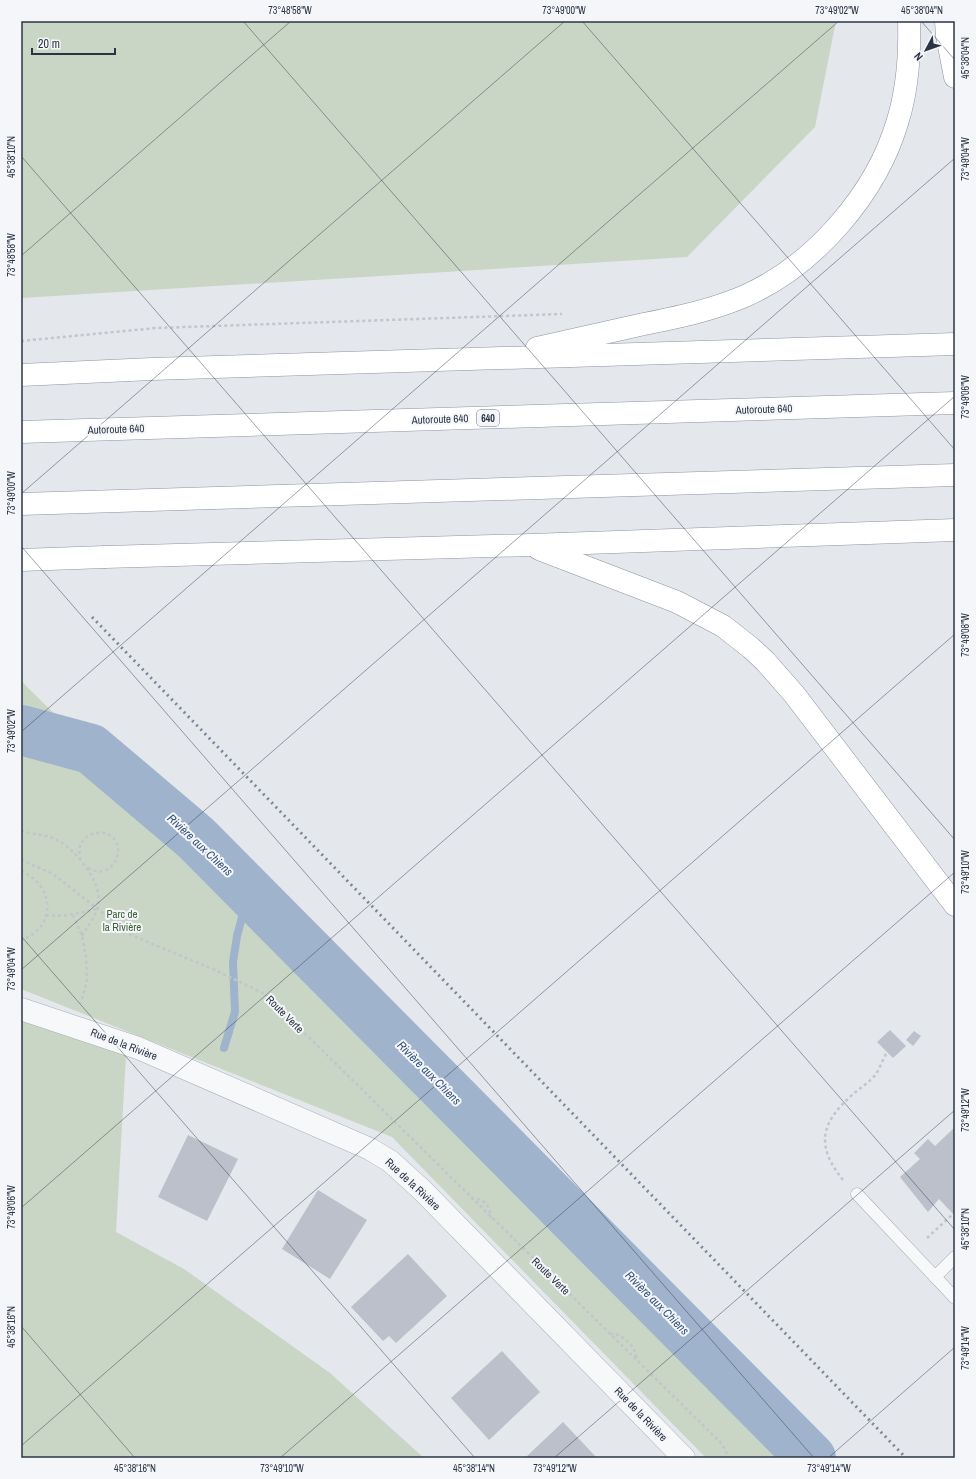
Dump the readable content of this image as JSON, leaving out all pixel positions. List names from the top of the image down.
{
  "streets": {
    "highway": ["Autoroute 640", "640"],
    "street": ["Rue de la Rivière"],
    "path": ["Route Verte"]
  },
  "water": ["Rivière aux Chiens"],
  "parks": ["Parc de la Rivière"],
  "scale_bar": "20 m",
  "north": "bottom left",
  "coordinates": [
    "73°48'58\"W",
    "73°49'00\"W",
    "73°49'02\"W",
    "45°38'04\"N",
    "45°38'10\"N",
    "73°49'04\"W",
    "73°49'06\"W",
    "73°49'08\"W",
    "73°49'10\"W",
    "73°49'12\"W",
    "45°38'16\"N",
    "73°49'14\"W",
    "45°38'14\"N"
  ]
}
